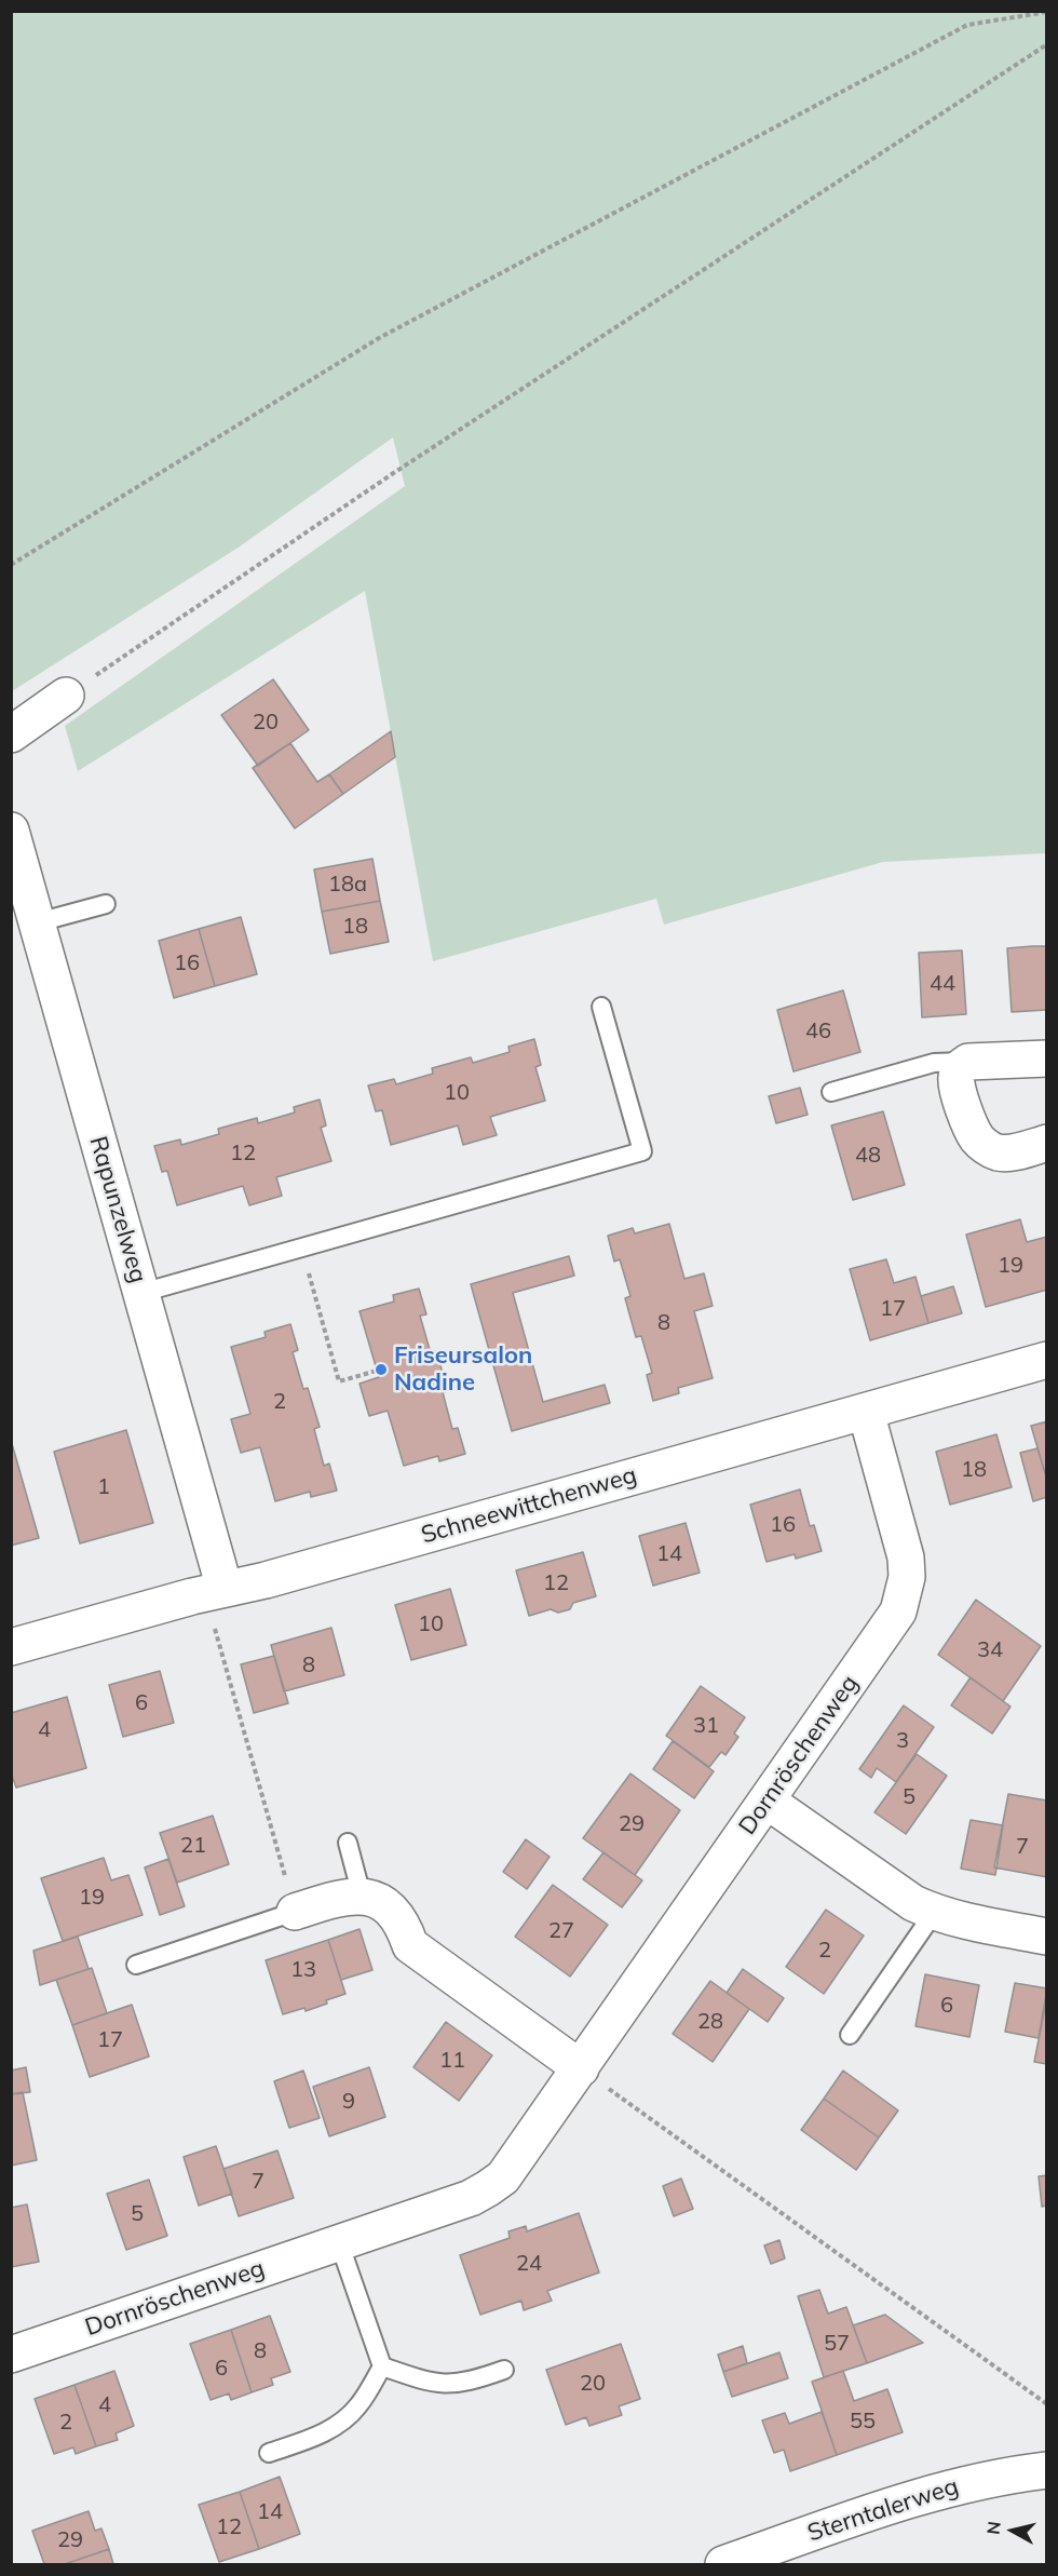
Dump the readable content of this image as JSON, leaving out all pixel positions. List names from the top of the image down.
{
  "streets": {
    "street": [
      "Rapunzelweg",
      "Schneewittchenweg",
      "Dornröschenweg",
      "Sterntalerweg"
    ]
  },
  "crossings": [
    ["Rapunzelweg", "Schneewittchenweg"],
    ["Schneewittchenweg", "Dornröschenweg"]
  ],
  "places": ["Friseursalon Nadine"],
  "house_numbers": [
    "20",
    "18a",
    "18",
    "16",
    "44",
    "46",
    "10",
    "12",
    "48",
    "19",
    "17",
    "8",
    "2",
    "18",
    "1",
    "16",
    "14",
    "12",
    "10",
    "34",
    "8",
    "6",
    "31",
    "4",
    "3",
    "5",
    "29",
    "21",
    "7",
    "19",
    "27",
    "2",
    "13",
    "6",
    "28",
    "17",
    "11",
    "9",
    "7",
    "5",
    "24",
    "57",
    "8",
    "6",
    "20",
    "4",
    "55",
    "2",
    "14",
    "12",
    "29"
  ],
  "north": "left"
}
